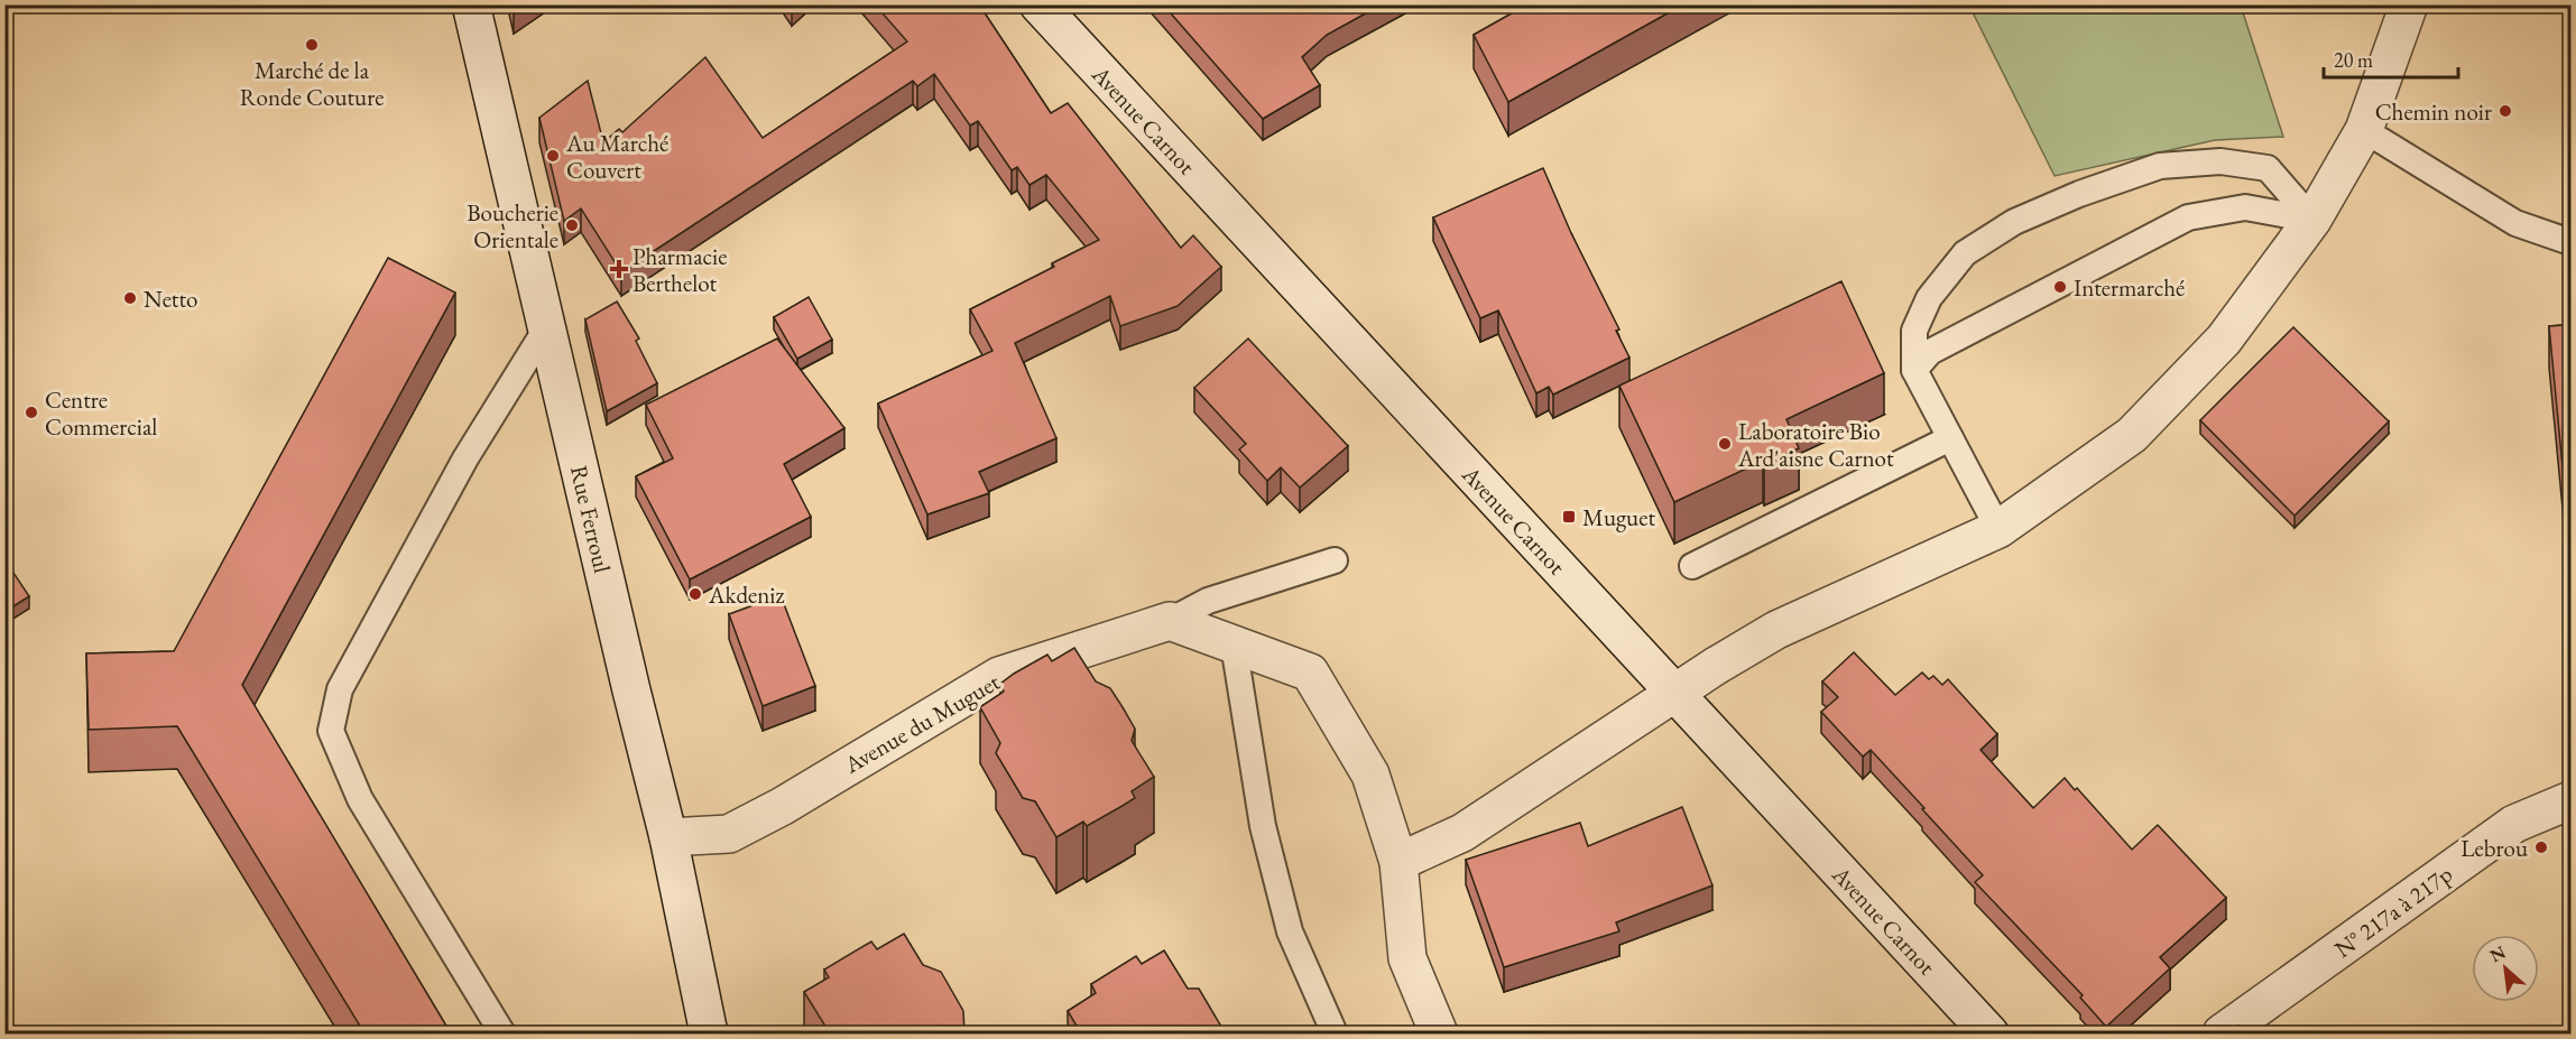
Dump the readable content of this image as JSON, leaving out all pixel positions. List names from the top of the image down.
{
  "streets": {
    "street": [
      "Avenue Carnot",
      "Rue Ferroul",
      "Avenue du Muguet",
      "N° 217a à 217p"
    ]
  },
  "crossings": [
    ["Rue Ferroul", "Avenue du Muguet"]
  ],
  "places": {
    "other": [
      "Marché de la Ronde Couture",
      "Chemin noir",
      "Au Marché Couvert",
      "Boucherie Orientale",
      "Intermarché",
      "Netto",
      "Centre Commercial",
      "Laboratoire Bio Ard'aisne Carnot",
      "Akdeniz",
      "Lebrou"
    ],
    "health": ["Pharmacie Berthelot"],
    "transit": ["Muguet"]
  },
  "scale_bar": "20 m",
  "north": "top left"
}
